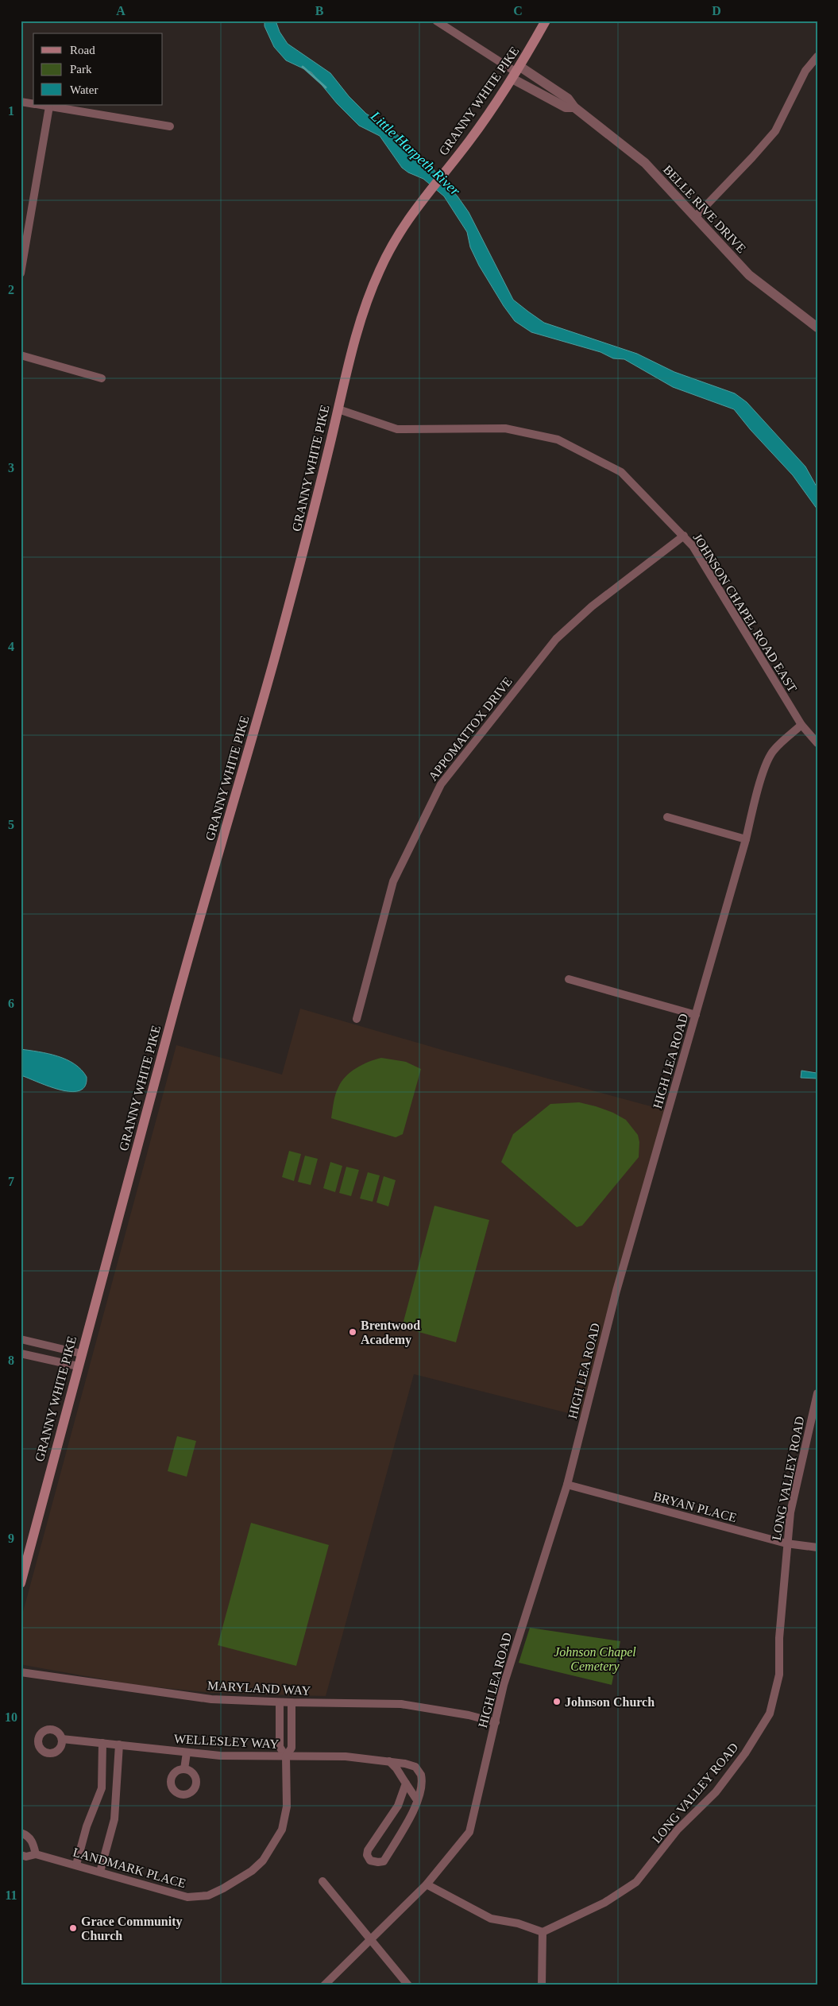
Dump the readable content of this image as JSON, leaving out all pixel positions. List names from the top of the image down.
{
  "streets": {
    "main road": ["GRANNY WHITE PIKE"],
    "street": [
      "BELLE RIVE DRIVE",
      "JOHNSON CHAPEL ROAD EAST",
      "APPOMATTOX DRIVE",
      "HIGH LEA ROAD",
      "LONG VALLEY ROAD",
      "BRYAN PLACE",
      "MARYLAND WAY",
      "WELLESLEY WAY",
      "LANDMARK PLACE"
    ]
  },
  "crossings": [
    ["GRANNY WHITE PIKE", "BELLE RIVE DRIVE"],
    ["GRANNY WHITE PIKE", "JOHNSON CHAPEL ROAD EAST"],
    ["JOHNSON CHAPEL ROAD EAST", "APPOMATTOX DRIVE"],
    ["JOHNSON CHAPEL ROAD EAST", "HIGH LEA ROAD"],
    ["HIGH LEA ROAD", "BRYAN PLACE"],
    ["HIGH LEA ROAD", "MARYLAND WAY"],
    ["LONG VALLEY ROAD", "BRYAN PLACE"],
    ["MARYLAND WAY", "LANDMARK PLACE"],
    ["WELLESLEY WAY", "LANDMARK PLACE"]
  ],
  "water": ["Little Harpeth River"],
  "parks": ["Johnson Chapel Cemetery"],
  "places": ["Brentwood Academy", "Johnson Church", "Grace Community Church"],
  "legend": ["Road", "Park", "Water"],
  "grid": {
    "columns": [
      "A",
      "B",
      "C",
      "D"
    ],
    "rows": [
      "1",
      "2",
      "3",
      "4",
      "5",
      "6",
      "7",
      "8",
      "9",
      "10",
      "11"
    ]
  }
}
